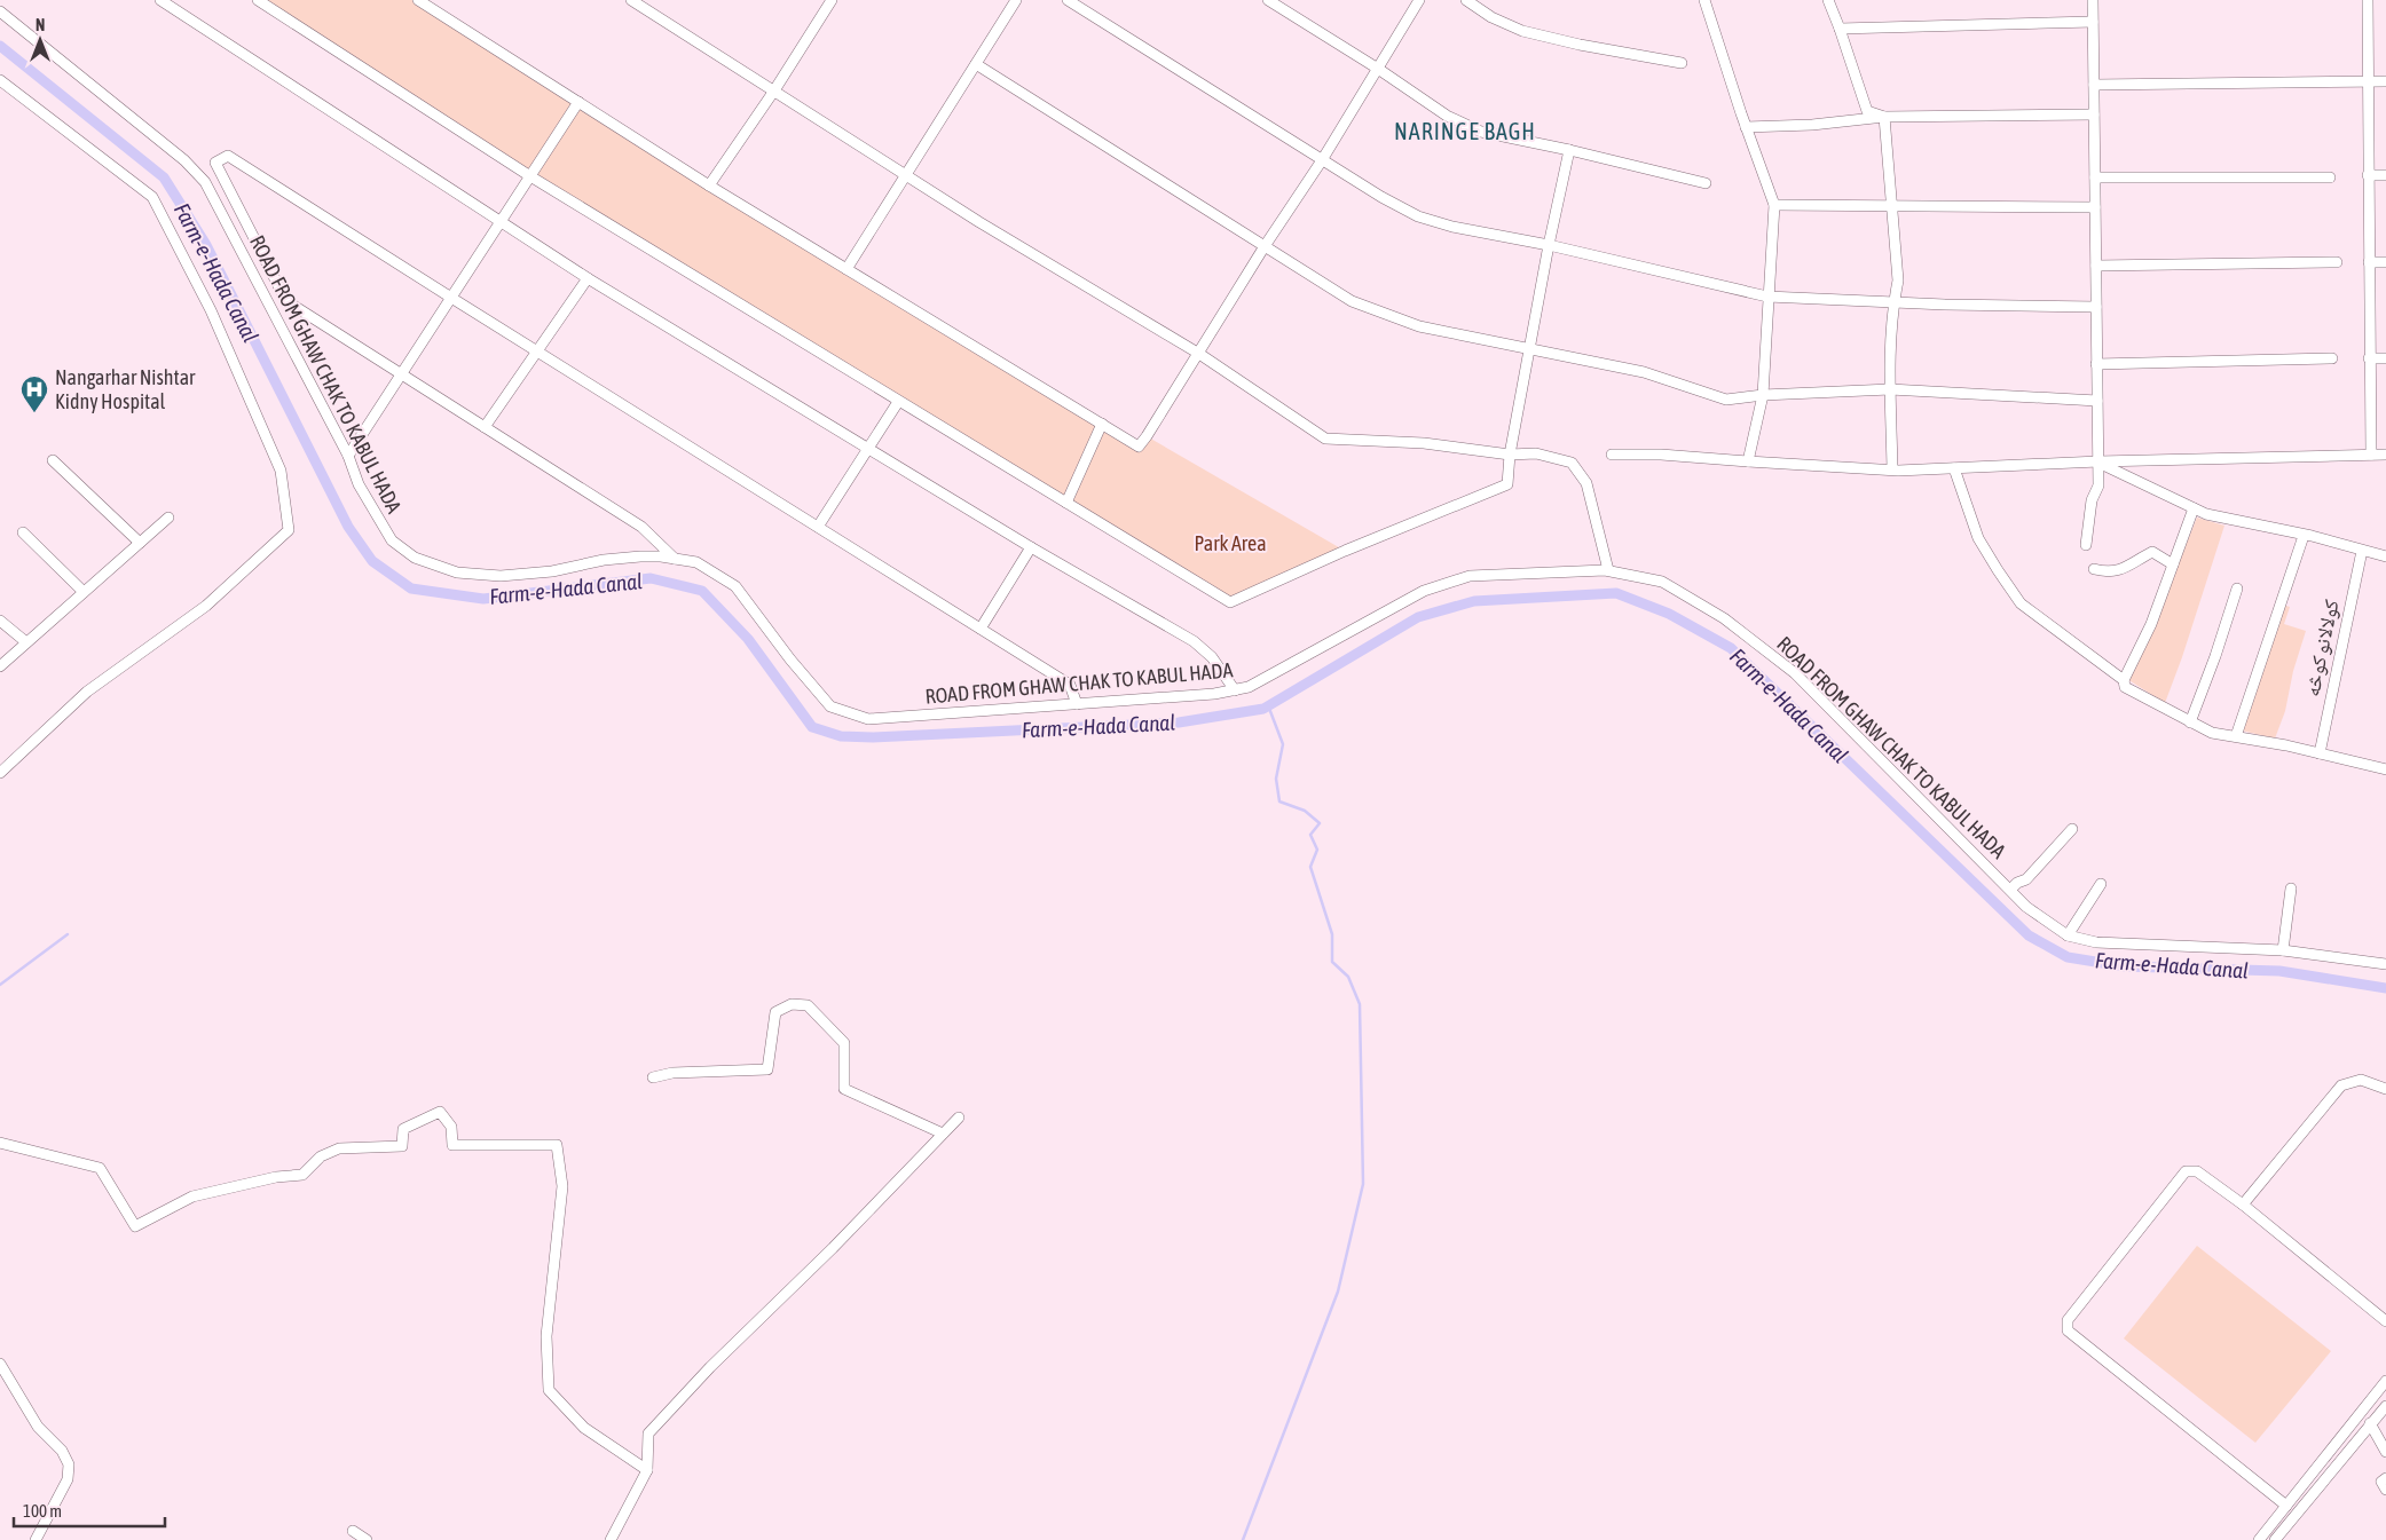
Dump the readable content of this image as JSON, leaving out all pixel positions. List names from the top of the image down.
{
  "streets": {
    "street": ["ROAD FROM GHAW CHAK TO KABUL HADA", "کولالانو کوڅه"]
  },
  "districts": ["NARINGE BAGH"],
  "water": ["Farm-e-Hada Canal"],
  "parks": ["Park Area"],
  "places": {
    "hospital": ["Nangarhar Nishtar Kidny Hospital"]
  },
  "scale_bar": "100 m",
  "north": "top"
}
